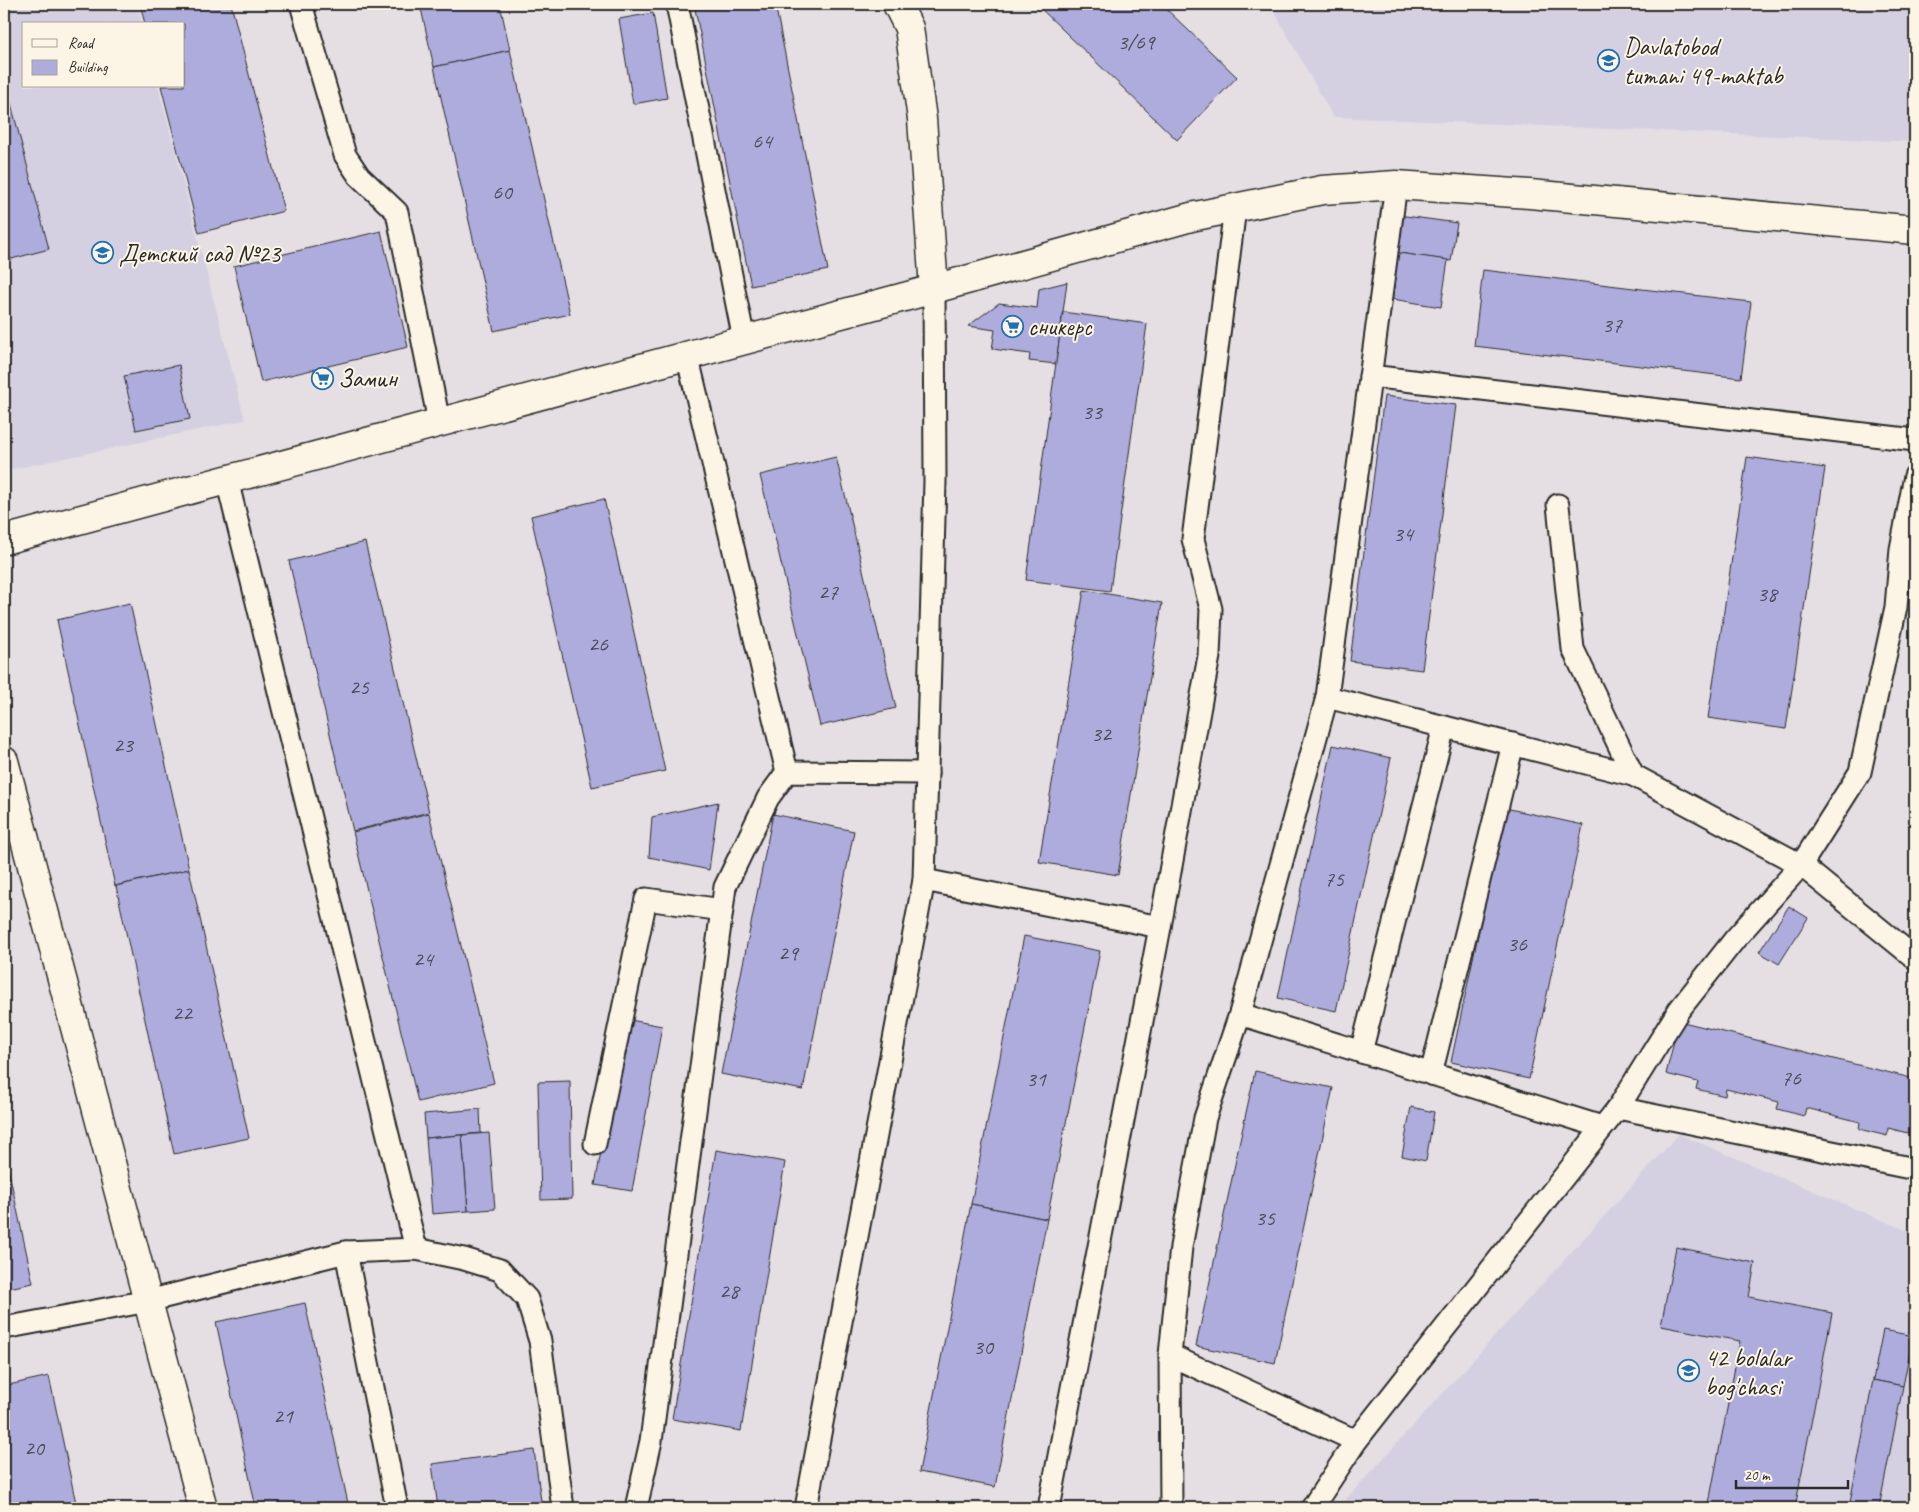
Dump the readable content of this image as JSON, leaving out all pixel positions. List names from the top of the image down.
{
  "places": {
    "school or university": ["Davlatobod tumani 49-maktab", "Детский сад №23", "42 bolalar bog'chasi"],
    "supermarket": ["сникерс", "Замин"]
  },
  "house_numbers": [
    "3/69",
    "64",
    "60",
    "37",
    "33",
    "34",
    "27",
    "38",
    "26",
    "25",
    "32",
    "23",
    "75",
    "36",
    "29",
    "24",
    "22",
    "76",
    "31",
    "35",
    "28",
    "30",
    "21",
    "20"
  ],
  "legend": ["Road", "Building"],
  "scale_bar": "20 m"
}
